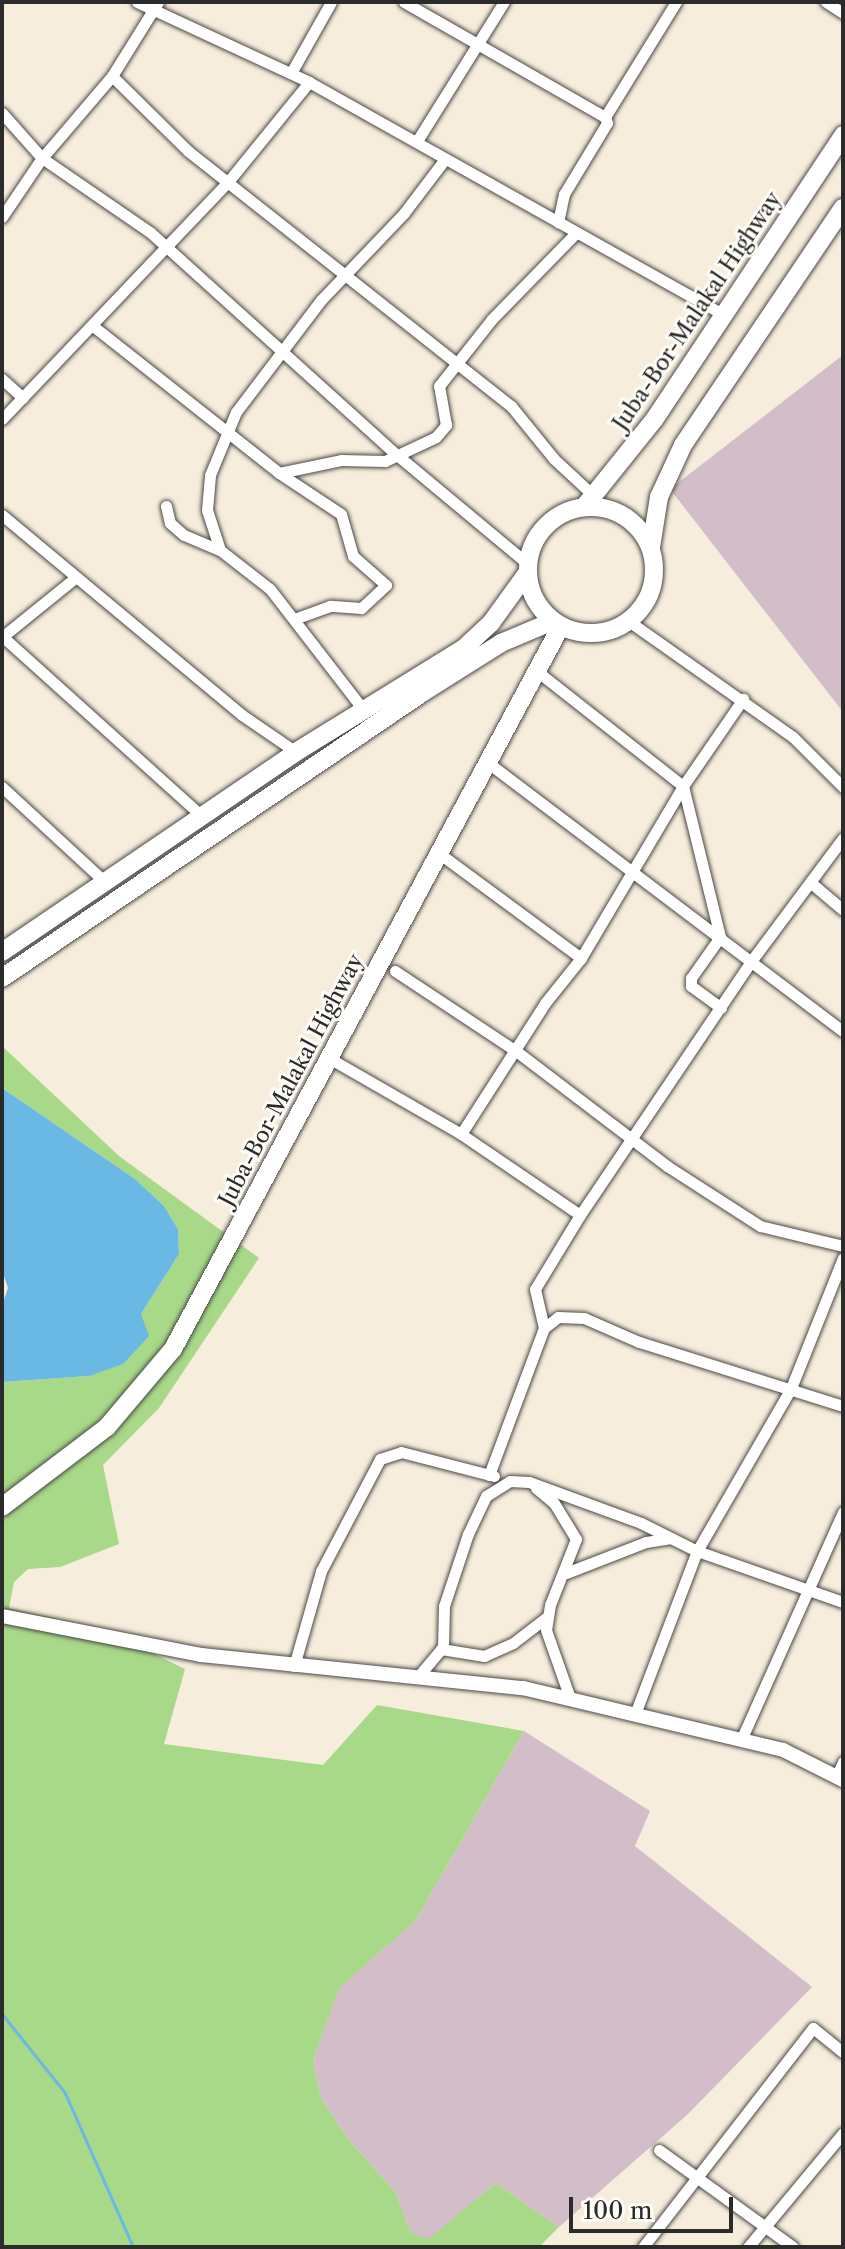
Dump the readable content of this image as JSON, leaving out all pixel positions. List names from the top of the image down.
{
  "streets": {
    "main road": ["Juba-Bor-Malakal Highway"]
  },
  "scale_bar": "100 m"
}
